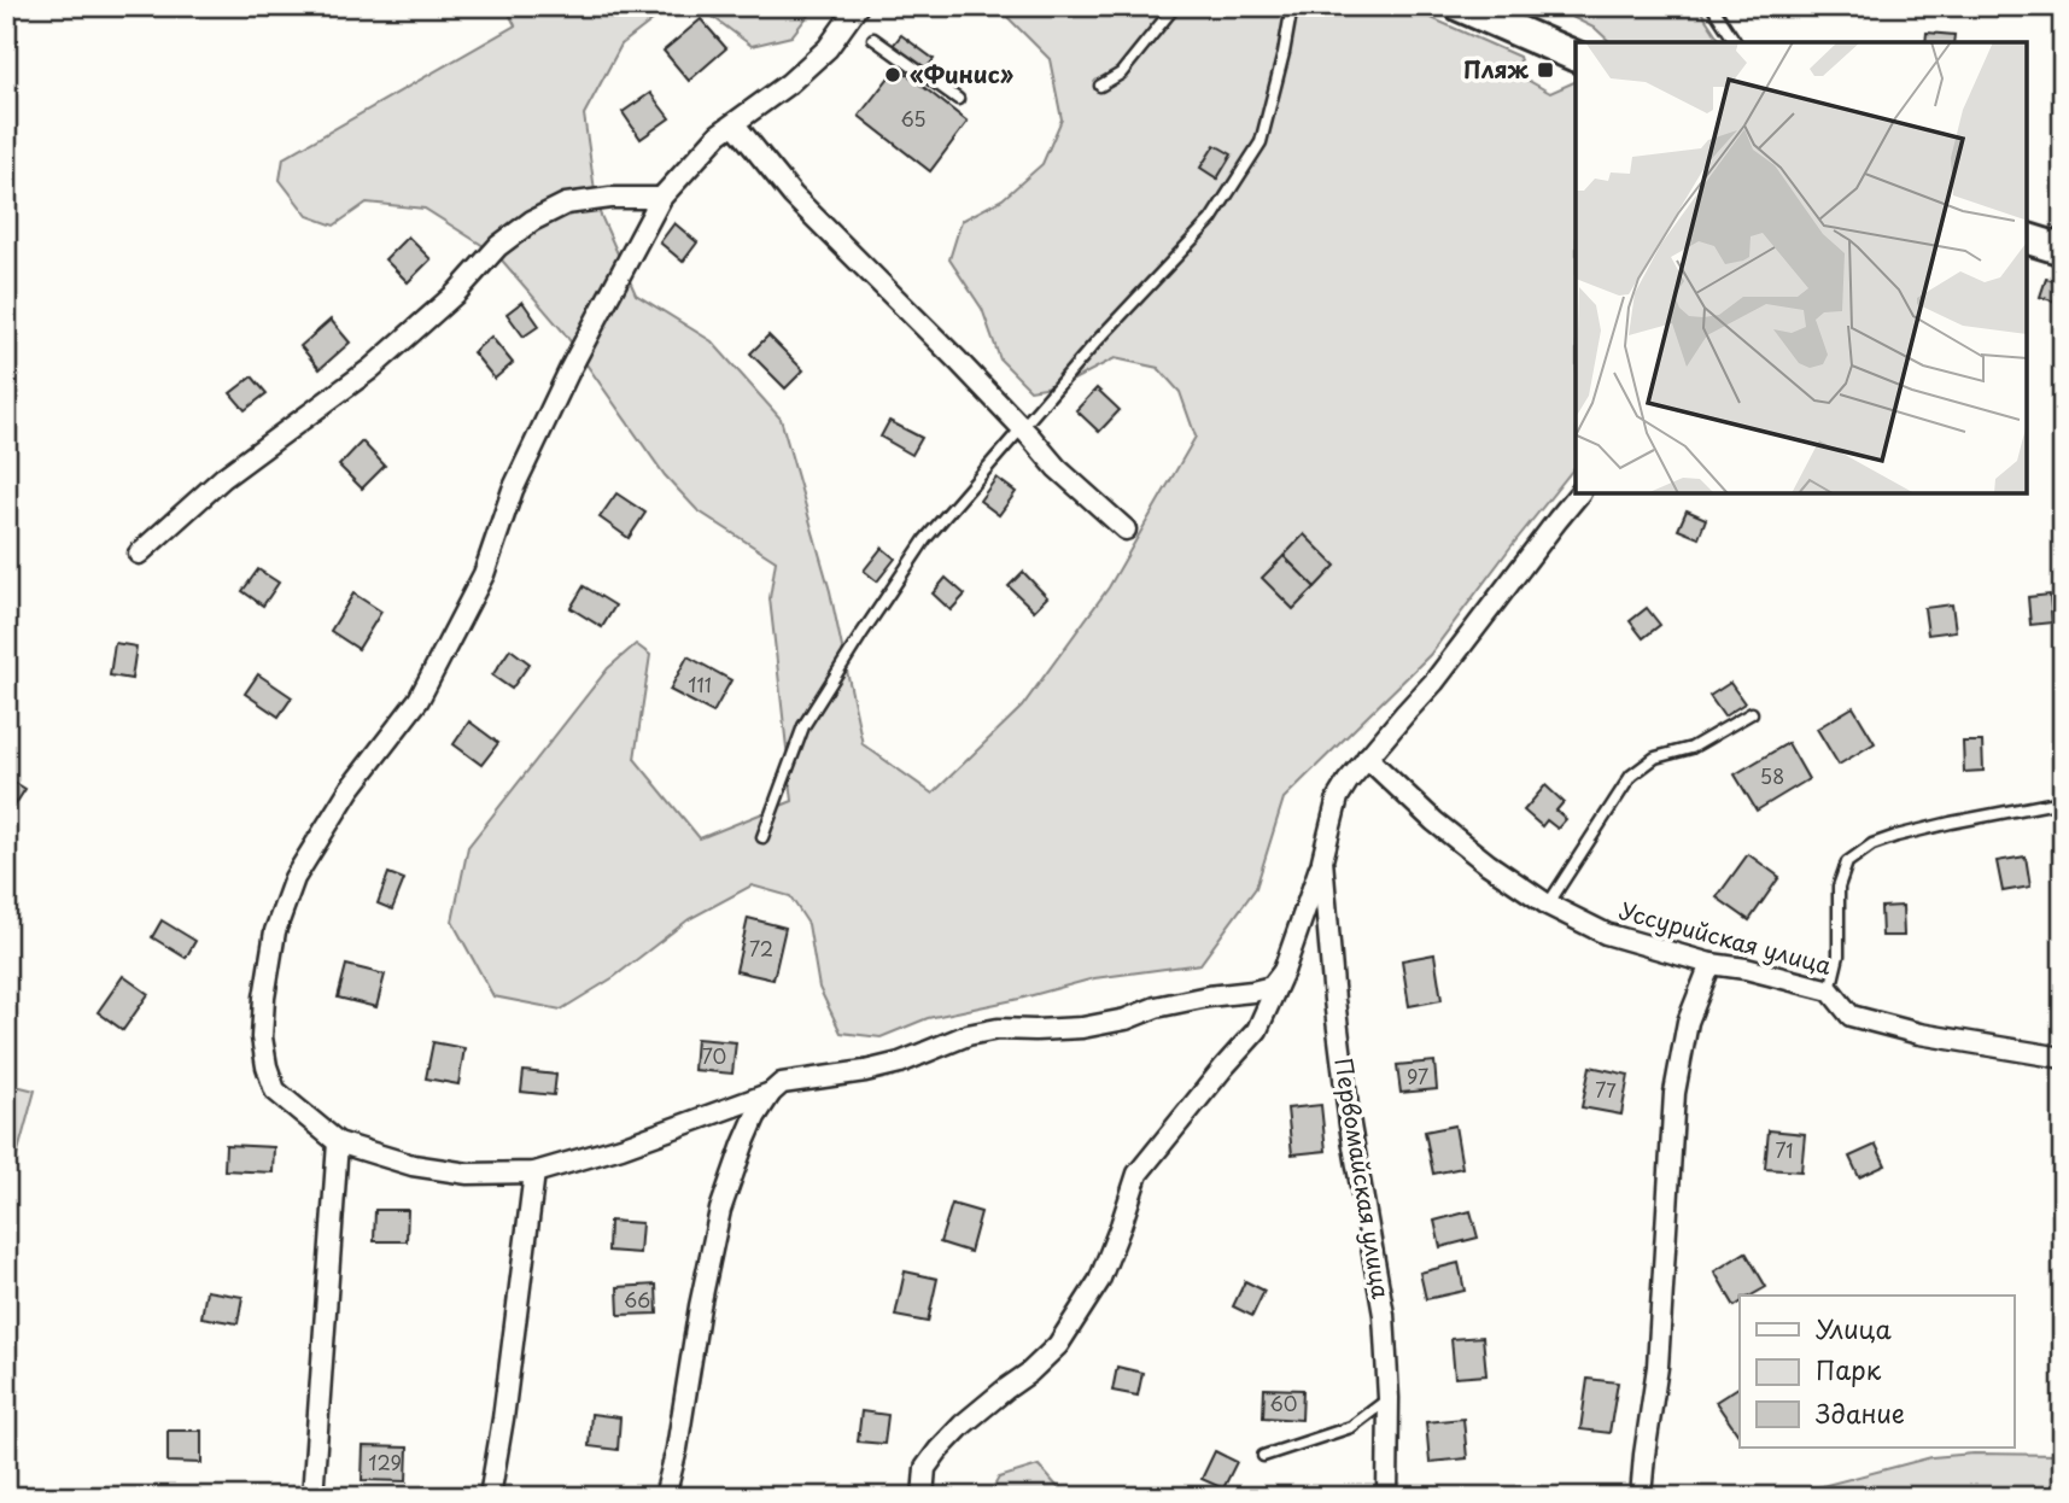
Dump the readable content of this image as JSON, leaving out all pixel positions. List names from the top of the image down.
{
  "streets": {
    "street": ["Уссурийская улица", "Первомайская улица"]
  },
  "crossings": [
    ["Уссурийская улица", "Первомайская улица"]
  ],
  "places": {
    "transit": ["Пляж"],
    "other": ["«Финис»"]
  },
  "house_numbers": [
    "65",
    "111",
    "58",
    "72",
    "70",
    "97",
    "77",
    "71",
    "66",
    "60",
    "129"
  ],
  "legend": ["Улица", "Парк", "Здание"]
}
